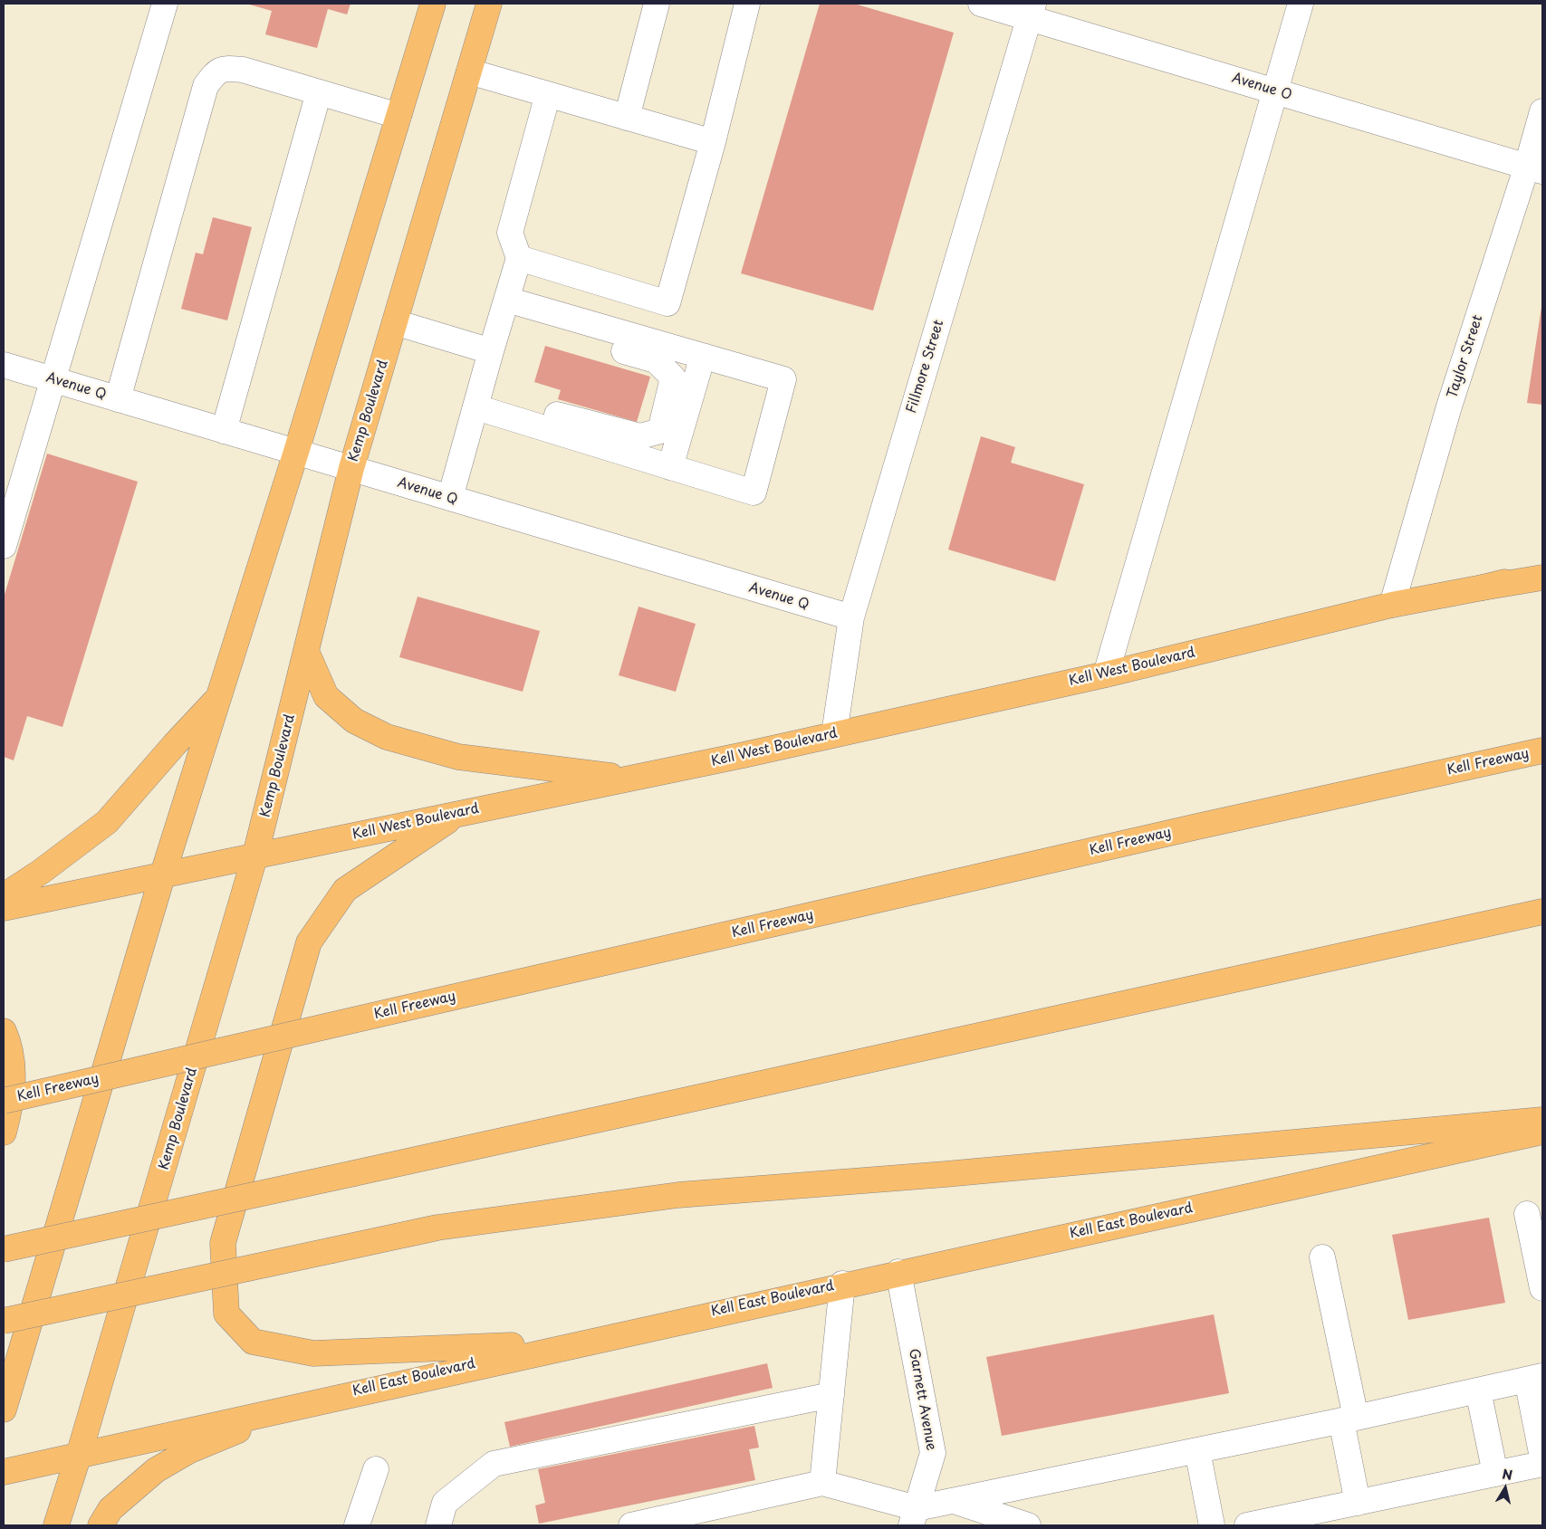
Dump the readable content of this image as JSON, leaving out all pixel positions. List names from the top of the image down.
{
  "streets": {
    "main road": [
      "Kemp Boulevard",
      "Kell West Boulevard",
      "Kell Freeway",
      "Kell East Boulevard"
    ],
    "street": [
      "Avenue O",
      "Taylor Street",
      "Fillmore Street",
      "Avenue Q",
      "Garnett Avenue"
    ]
  },
  "crossings": [
    ["Avenue O", "Taylor Street"],
    ["Avenue O", "Fillmore Street"],
    ["Taylor Street", "Kell West Boulevard"],
    ["Fillmore Street", "Avenue Q"],
    ["Fillmore Street", "Kell West Boulevard"],
    ["Avenue Q", "Kemp Boulevard"],
    ["Kemp Boulevard", "Kell West Boulevard"],
    ["Kemp Boulevard", "Kell East Boulevard"],
    ["Kell East Boulevard", "Garnett Avenue"]
  ],
  "north": "top"
}
